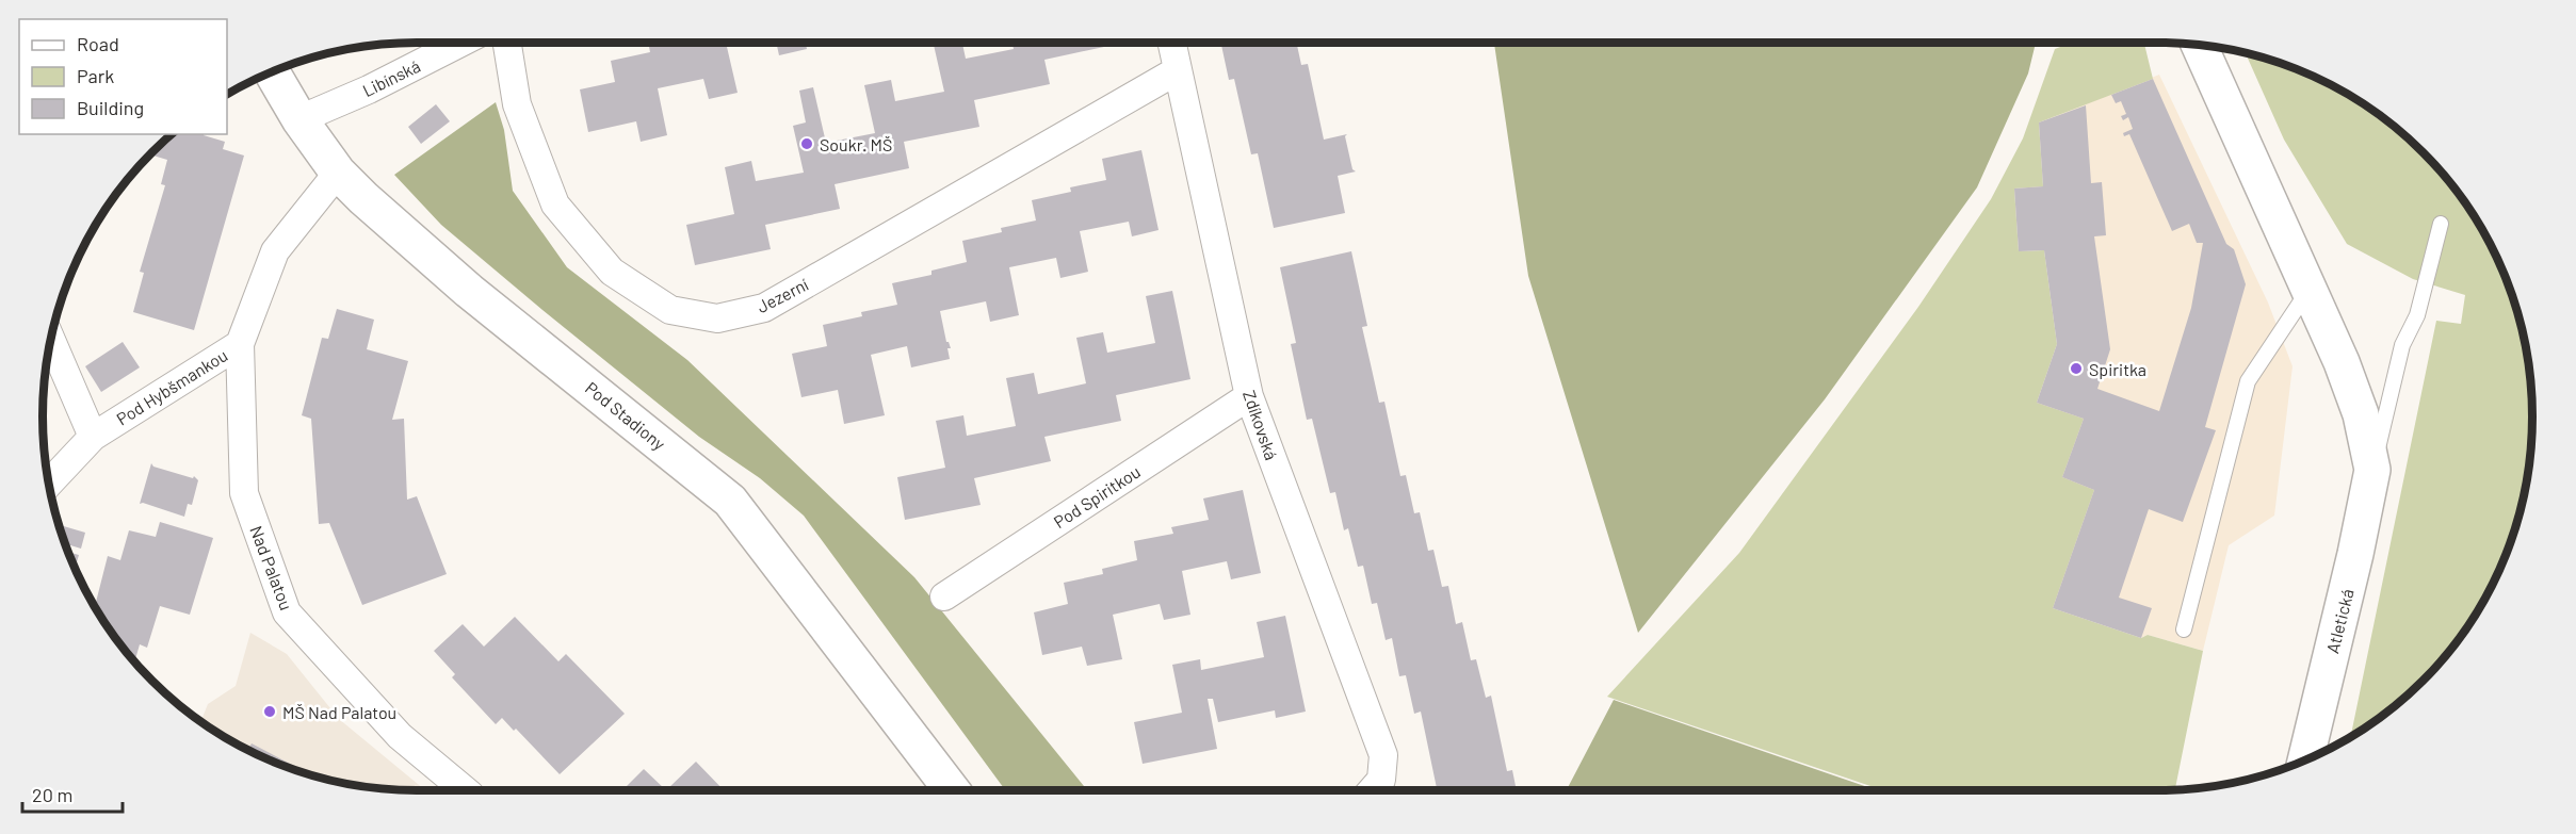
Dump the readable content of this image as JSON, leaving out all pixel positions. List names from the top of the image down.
{
  "streets": {
    "main road": ["Pod Stadiony", "Atletická"],
    "street": [
      "Libínská",
      "Jezerní",
      "Pod Hybšmankou",
      "Zdíkovská",
      "Pod Spiritkou",
      "Nad Palatou"
    ]
  },
  "crossings": [
    ["Libínská", "Pod Stadiony"],
    ["Jezerní", "Zdíkovská"],
    ["Pod Hybšmankou", "Pod Stadiony"],
    ["Pod Hybšmankou", "Nad Palatou"],
    ["Zdíkovská", "Pod Spiritkou"]
  ],
  "places": ["Soukr. MŠ", "Spiritka", "MŠ Nad Palatou"],
  "legend": ["Road", "Park", "Building"],
  "scale_bar": "20 m"
}
